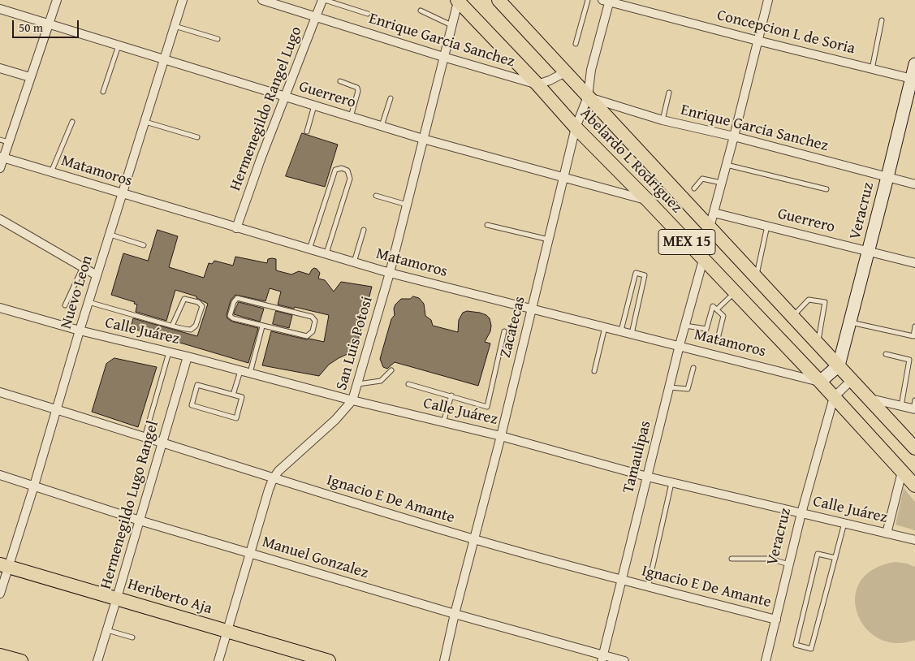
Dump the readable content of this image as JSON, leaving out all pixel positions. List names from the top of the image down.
{
  "streets": {
    "main road": ["Abelardo L Rodriguez", "MEX 15", "Heriberto Aja"],
    "street": [
      "Concepcion L de Soria",
      "Enrique Garcia Sanchez",
      "Guerrero",
      "Hermenegildo Rangel Lugo",
      "Matamoros",
      "Veracruz",
      "Nuevo Leon",
      "Zacatecas",
      "Calle Juárez",
      "San Luis Potosi",
      "Tamaulipas",
      "Ignacio E De Amante",
      "Hermenegildo Lugo Rangel",
      "Manuel Gonzalez"
    ]
  },
  "crossings": [
    ["Concepcion L de Soria", "Veracruz"],
    ["Concepcion L de Soria", "Zacatecas"],
    ["Enrique Garcia Sanchez", "Hermenegildo Rangel Lugo"],
    ["Enrique Garcia Sanchez", "Abelardo L Rodriguez"],
    ["Enrique Garcia Sanchez", "Veracruz"],
    ["Enrique Garcia Sanchez", "Zacatecas"],
    ["Enrique Garcia Sanchez", "San Luis Potosi"],
    ["Guerrero", "Hermenegildo Rangel Lugo"],
    ["Guerrero", "Abelardo L Rodriguez"],
    ["Guerrero", "Veracruz"],
    ["Guerrero", "Nuevo Leon"],
    ["Guerrero", "Zacatecas"],
    ["Guerrero", "San Luis Potosi"],
    ["Hermenegildo Rangel Lugo", "Matamoros"],
    ["Abelardo L Rodriguez", "Matamoros"],
    ["Abelardo L Rodriguez", "Veracruz"],
    ["Abelardo L Rodriguez", "Zacatecas"],
    ["Abelardo L Rodriguez", "San Luis Potosi"],
    ["Abelardo L Rodriguez", "Tamaulipas"],
    ["Matamoros", "Nuevo Leon"],
    ["Matamoros", "Zacatecas"],
    ["Matamoros", "San Luis Potosi"],
    ["Matamoros", "Tamaulipas"],
    ["Veracruz", "Calle Juárez"],
    ["Veracruz", "Ignacio E De Amante"],
    ["Nuevo Leon", "Calle Juárez"],
    ["Nuevo Leon", "Ignacio E De Amante"],
    ["Nuevo Leon", "Manuel Gonzalez"],
    ["Nuevo Leon", "Heriberto Aja"],
    ["Zacatecas", "Calle Juárez"],
    ["Zacatecas", "Ignacio E De Amante"],
    ["Zacatecas", "Manuel Gonzalez"],
    ["Calle Juárez", "San Luis Potosi"],
    ["Calle Juárez", "Tamaulipas"],
    ["Calle Juárez", "Hermenegildo Lugo Rangel"],
    ["San Luis Potosi", "Ignacio E De Amante"],
    ["San Luis Potosi", "Manuel Gonzalez"],
    ["San Luis Potosi", "Heriberto Aja"],
    ["Tamaulipas", "Ignacio E De Amante"],
    ["Tamaulipas", "Manuel Gonzalez"],
    ["Ignacio E De Amante", "Hermenegildo Lugo Rangel"],
    ["Hermenegildo Lugo Rangel", "Manuel Gonzalez"],
    ["Hermenegildo Lugo Rangel", "Heriberto Aja"]
  ],
  "scale_bar": "50 m"
}
